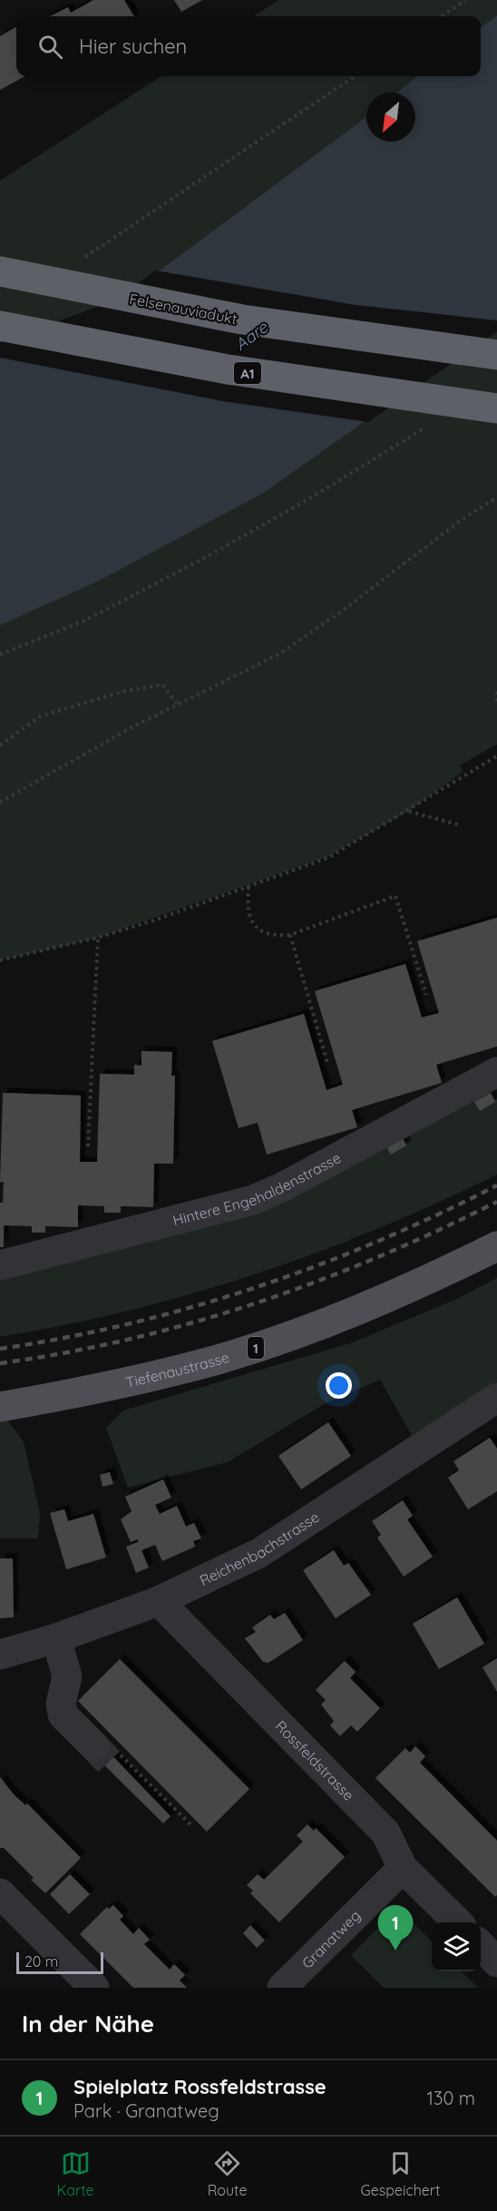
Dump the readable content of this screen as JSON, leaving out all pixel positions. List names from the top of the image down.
{
  "streets": {
    "highway": ["Felsenauviadukt", "A1"],
    "main road": ["1", "Tiefenaustrasse"],
    "street": [
      "Hintere Engehaldenstrasse",
      "Reichenbachstrasse",
      "Rossfeldstrasse",
      "Granatweg"
    ]
  },
  "crossings": [
    ["Reichenbachstrasse", "Rossfeldstrasse"],
    ["Rossfeldstrasse", "Granatweg"]
  ],
  "water": ["Aare"],
  "scale_bar": "20 m",
  "north": "bottom left",
  "page": {
    "search": "Hier suchen",
    "pins": "1",
    "scale": "20 m",
    "heading": "In der Nähe",
    "list": [
      {
        "mark": "1",
        "name": "Spielplatz Rossfeldstrasse",
        "note": "Park · Granatweg",
        "value": "130 m"
      }
    ],
    "nav": ["Karte", "Route", "Gespeichert"]
  }
}
